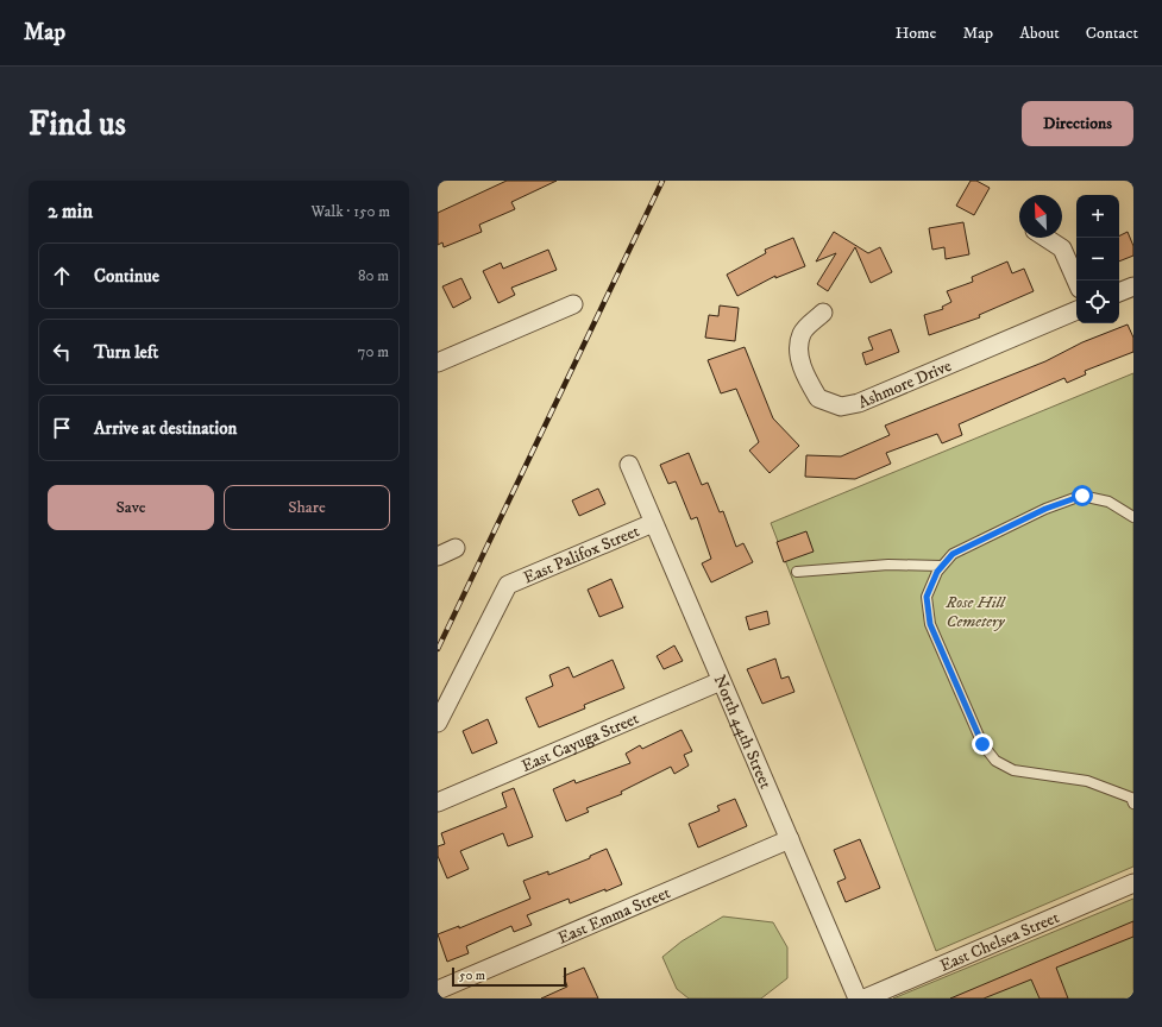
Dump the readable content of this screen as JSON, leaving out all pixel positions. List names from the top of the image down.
{
  "streets": {
    "street": [
      "Ashmore Drive",
      "East Palifox Street",
      "North 44th Street",
      "East Cayuga Street",
      "East Emma Street",
      "East Chelsea Street"
    ]
  },
  "crossings": [
    ["East Palifox Street", "North 44th Street"],
    ["North 44th Street", "East Cayuga Street"],
    ["North 44th Street", "East Emma Street"]
  ],
  "parks": ["Rose Hill Cemetery"],
  "scale_bar": "50 m",
  "north": "top left",
  "page": {
    "header": "Map",
    "nav": [
      "Home",
      "Map",
      "About",
      "Contact"
    ],
    "buttons": [
      "Directions",
      ["Save", "Share"]
    ],
    "title": "Find us",
    "heading": ["2 min", "Walk · 150 m"],
    "map_buttons": ["+", "−"],
    "list": [
      ["Continue", "80 m"],
      ["Turn left", "70 m"],
      "Arrive at destination"
    ],
    "scale": "50 m"
  }
}
